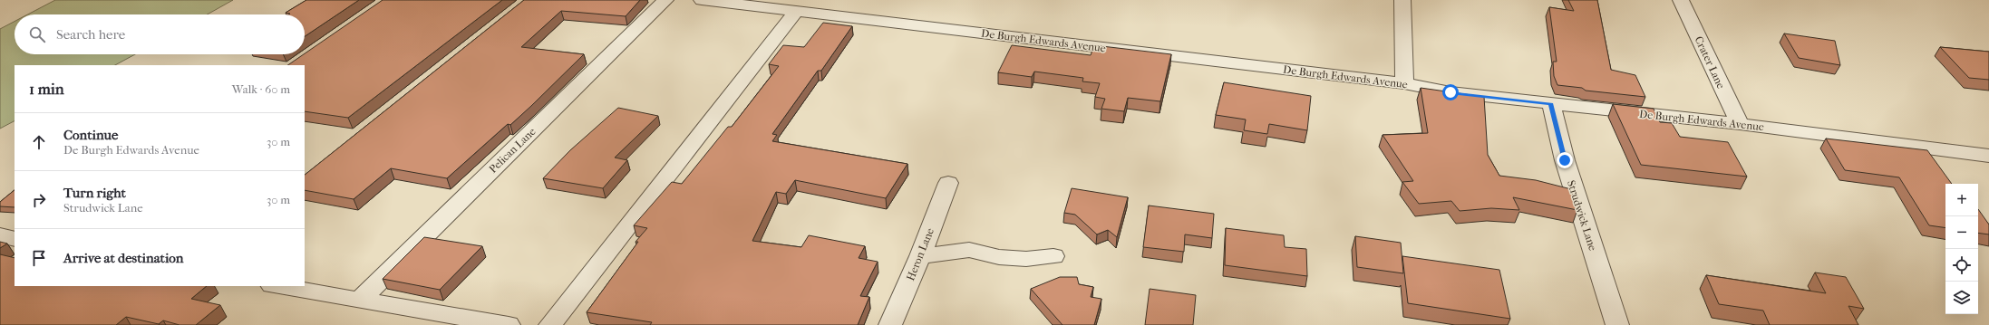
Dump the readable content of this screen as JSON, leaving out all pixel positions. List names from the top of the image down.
{
  "streets": {
    "street": [
      "De Burgh Edwards Avenue",
      "Crater Lane",
      "Pelican Lane",
      "Strudwick Lane",
      "Heron Lane"
    ]
  },
  "crossings": [
    ["De Burgh Edwards Avenue", "Crater Lane"],
    ["De Burgh Edwards Avenue", "Strudwick Lane"]
  ],
  "page": {
    "search": "Search here",
    "heading": ["1 min", "Walk · 60 m"],
    "list": [
      ["Continue", "De Burgh Edwards Avenue", "30 m"],
      ["Turn right", "Strudwick Lane", "30 m"],
      "Arrive at destination"
    ],
    "map_buttons": ["+", "−"]
  }
}
